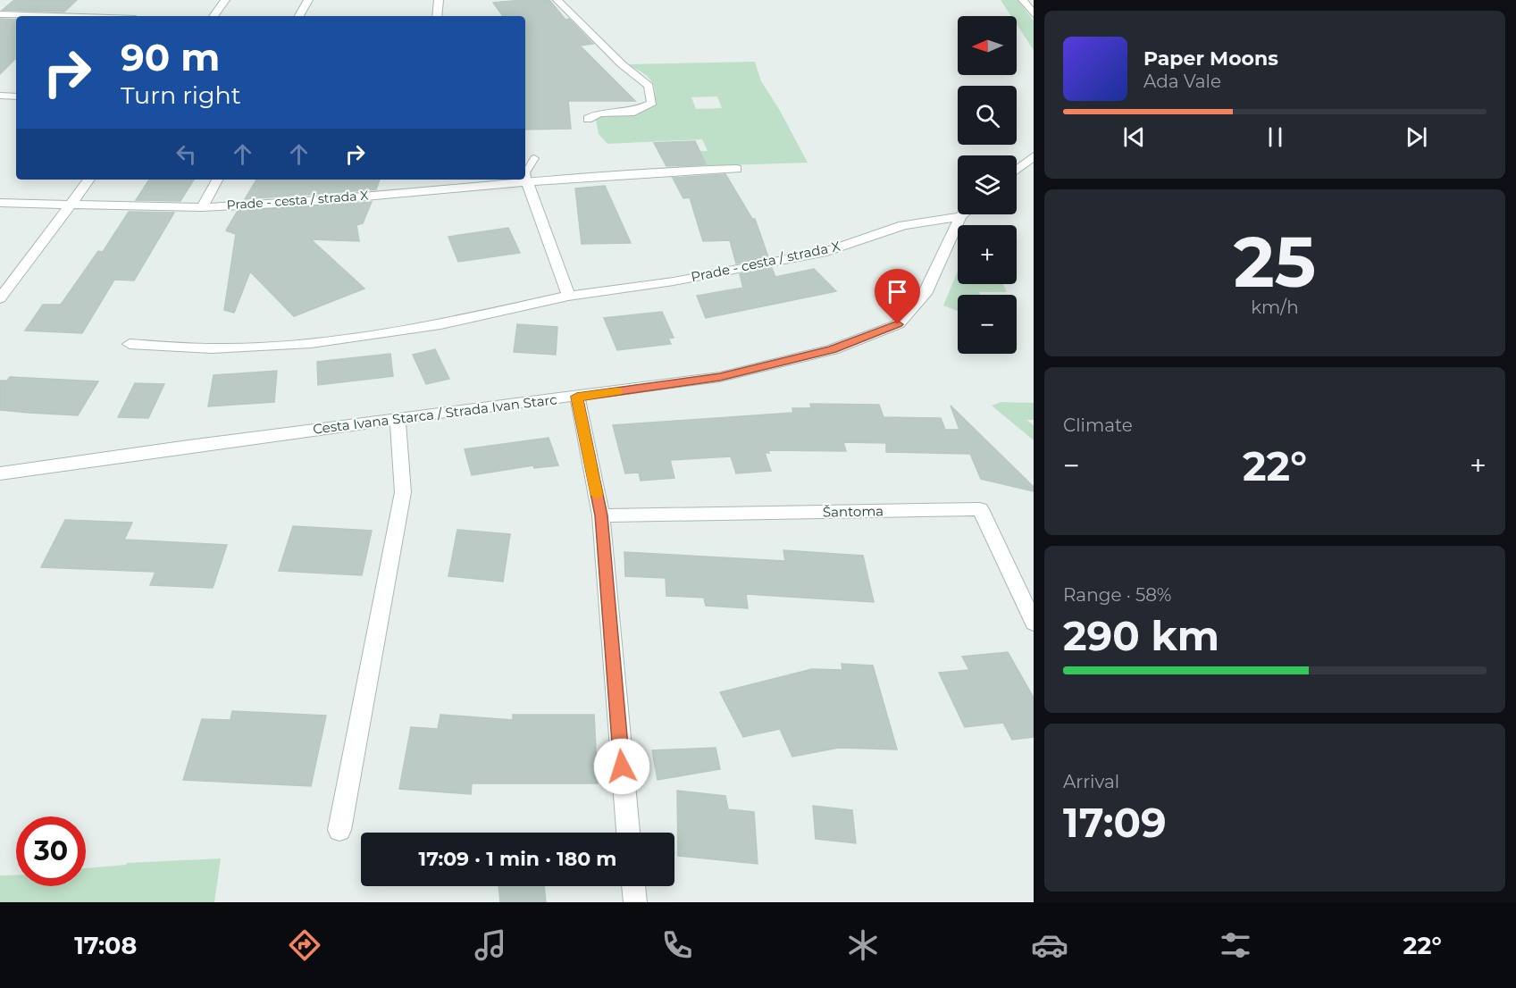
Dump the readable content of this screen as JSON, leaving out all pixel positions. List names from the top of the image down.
{
  "streets": {
    "street": ["Prade - cesta / strada X", "Cesta Ivana Starca / Strada Ivan Starc", "Šantoma"]
  },
  "crossings": [
    ["Prade - cesta / strada X", "Cesta Ivana Starca / Strada Ivan Starc"]
  ],
  "north": "left",
  "page": {
    "map_buttons": ["+", "−"],
    "turn": ["90 m", "Turn right"],
    "song": ["Paper Moons", "Ada Vale"],
    "tile": [
      ["25", "km/h"],
      "Climate",
      ["Range · 58%", "290 km"],
      ["Arrival", "17:09"]
    ],
    "heat": ["−", "22°", "+"],
    "limit": "30",
    "trip": "17:09 · 1 min · 180 m",
    "tabs": ["17:08", "22°"]
  }
}
